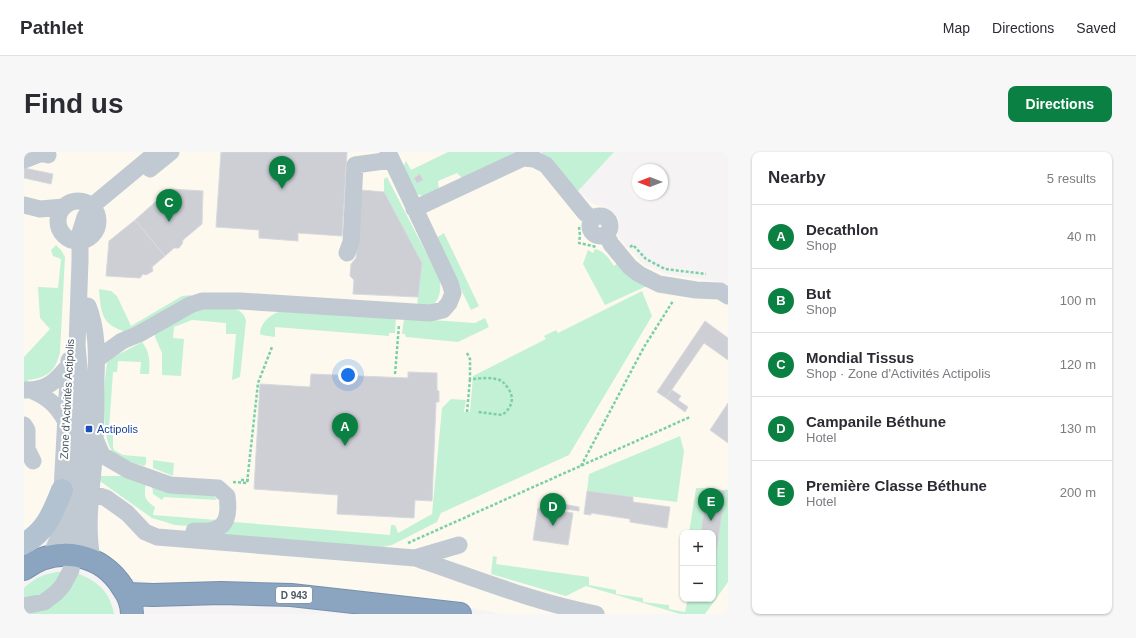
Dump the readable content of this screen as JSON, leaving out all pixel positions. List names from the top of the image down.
{
  "streets": {
    "highway": ["D 943"],
    "street": ["Zone d'Activités Actipolis"]
  },
  "places": {
    "transit": ["Actipolis"]
  },
  "north": "left",
  "page": {
    "header": "Pathlet",
    "nav": ["Map", "Directions", "Saved"],
    "buttons": "Directions",
    "title": "Find us",
    "heading": ["Nearby", "5 results"],
    "pins": [
      "B",
      "C",
      "A",
      "E",
      "D"
    ],
    "list": [
      {
        "mark": "A",
        "name": "Decathlon",
        "note": "Shop",
        "value": "40 m"
      },
      {
        "mark": "B",
        "name": "But",
        "note": "Shop",
        "value": "100 m"
      },
      {
        "mark": "C",
        "name": "Mondial Tissus",
        "note": "Shop · Zone d'Activités Actipolis",
        "value": "120 m"
      },
      {
        "mark": "D",
        "name": "Campanile Béthune",
        "note": "Hotel",
        "value": "130 m"
      },
      {
        "mark": "E",
        "name": "Première Classe Béthune",
        "note": "Hotel",
        "value": "200 m"
      }
    ],
    "map_buttons": ["+", "−"]
  }
}
